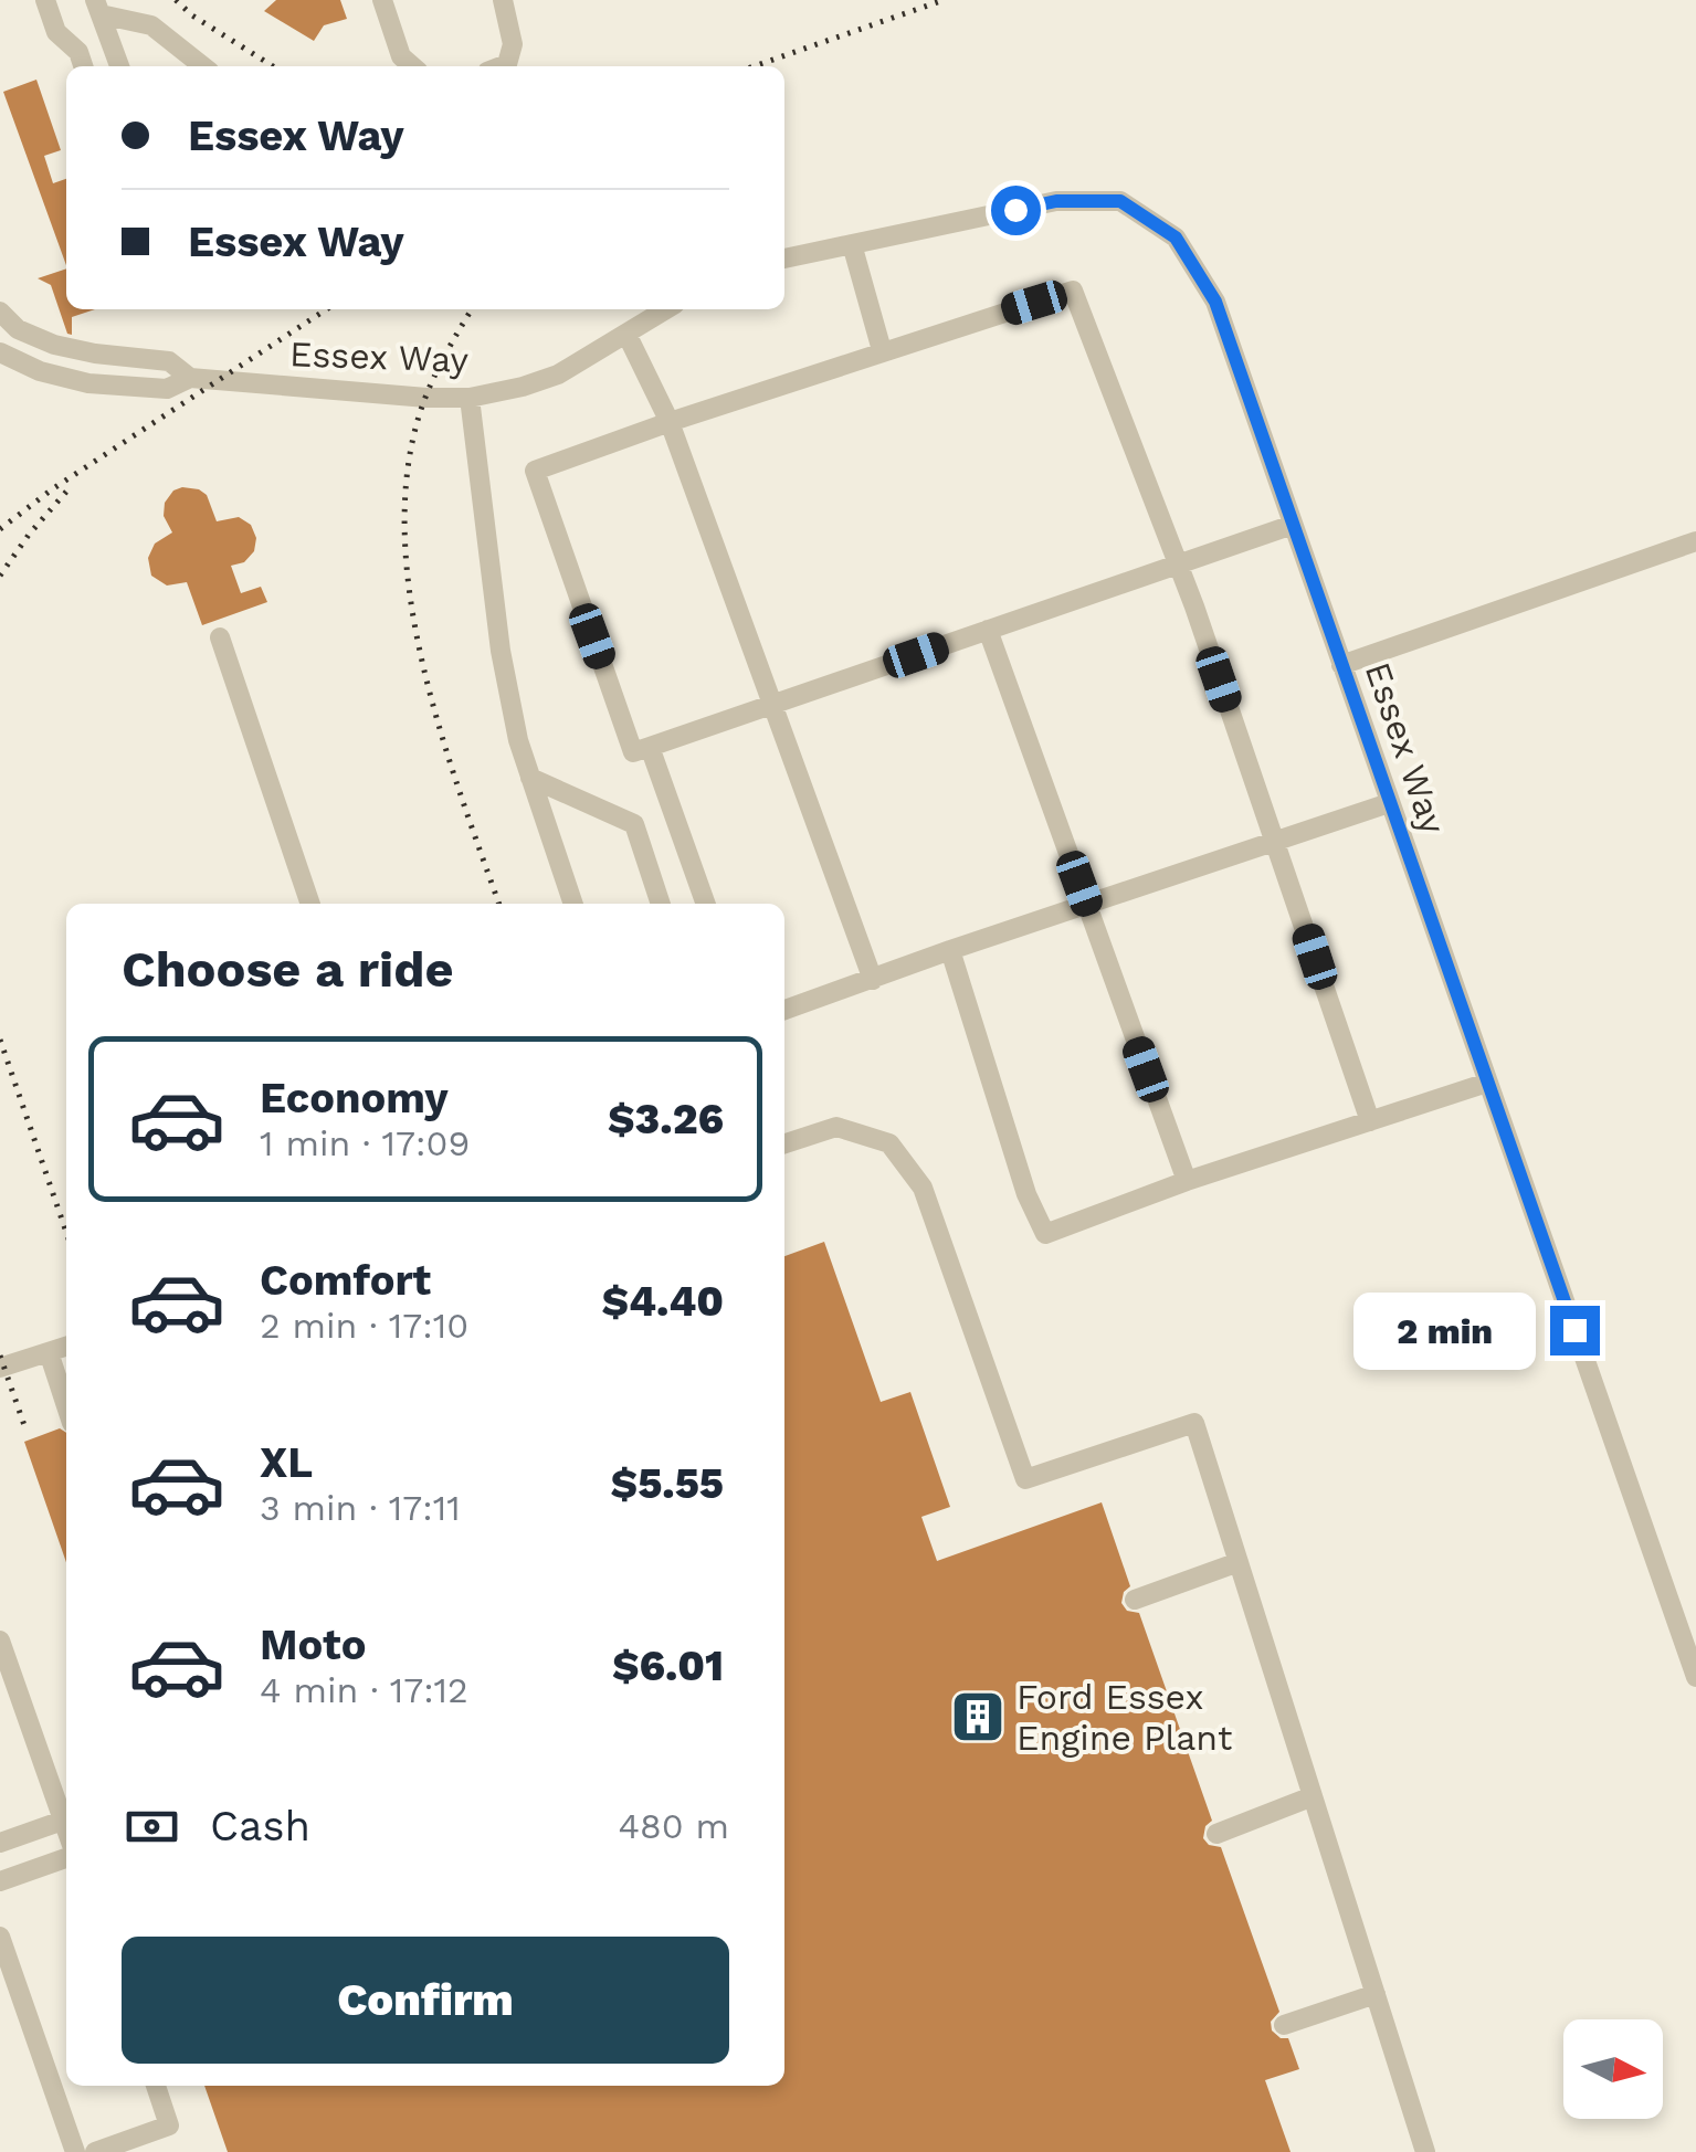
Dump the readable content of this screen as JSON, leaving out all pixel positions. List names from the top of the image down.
{
  "streets": {
    "street": ["Essex Way"]
  },
  "places": {
    "building": ["Ford Essex Engine Plant"]
  },
  "north": "right",
  "page": {
    "banner": ["Essex Way", "Essex Way"],
    "heading": "Choose a ride",
    "list": [
      {
        "name": "Economy",
        "note": "1 min · 17:09",
        "value": "$3.26"
      },
      {
        "name": "Comfort",
        "note": "2 min · 17:10",
        "value": "$4.40"
      },
      {
        "name": "XL",
        "note": "3 min · 17:11",
        "value": "$5.55"
      },
      {
        "name": "Moto",
        "note": "4 min · 17:12",
        "value": "$6.01"
      }
    ],
    "bubble": "2 min",
    "pay": ["Cash", "480 m"],
    "buttons": "Confirm"
  }
}
